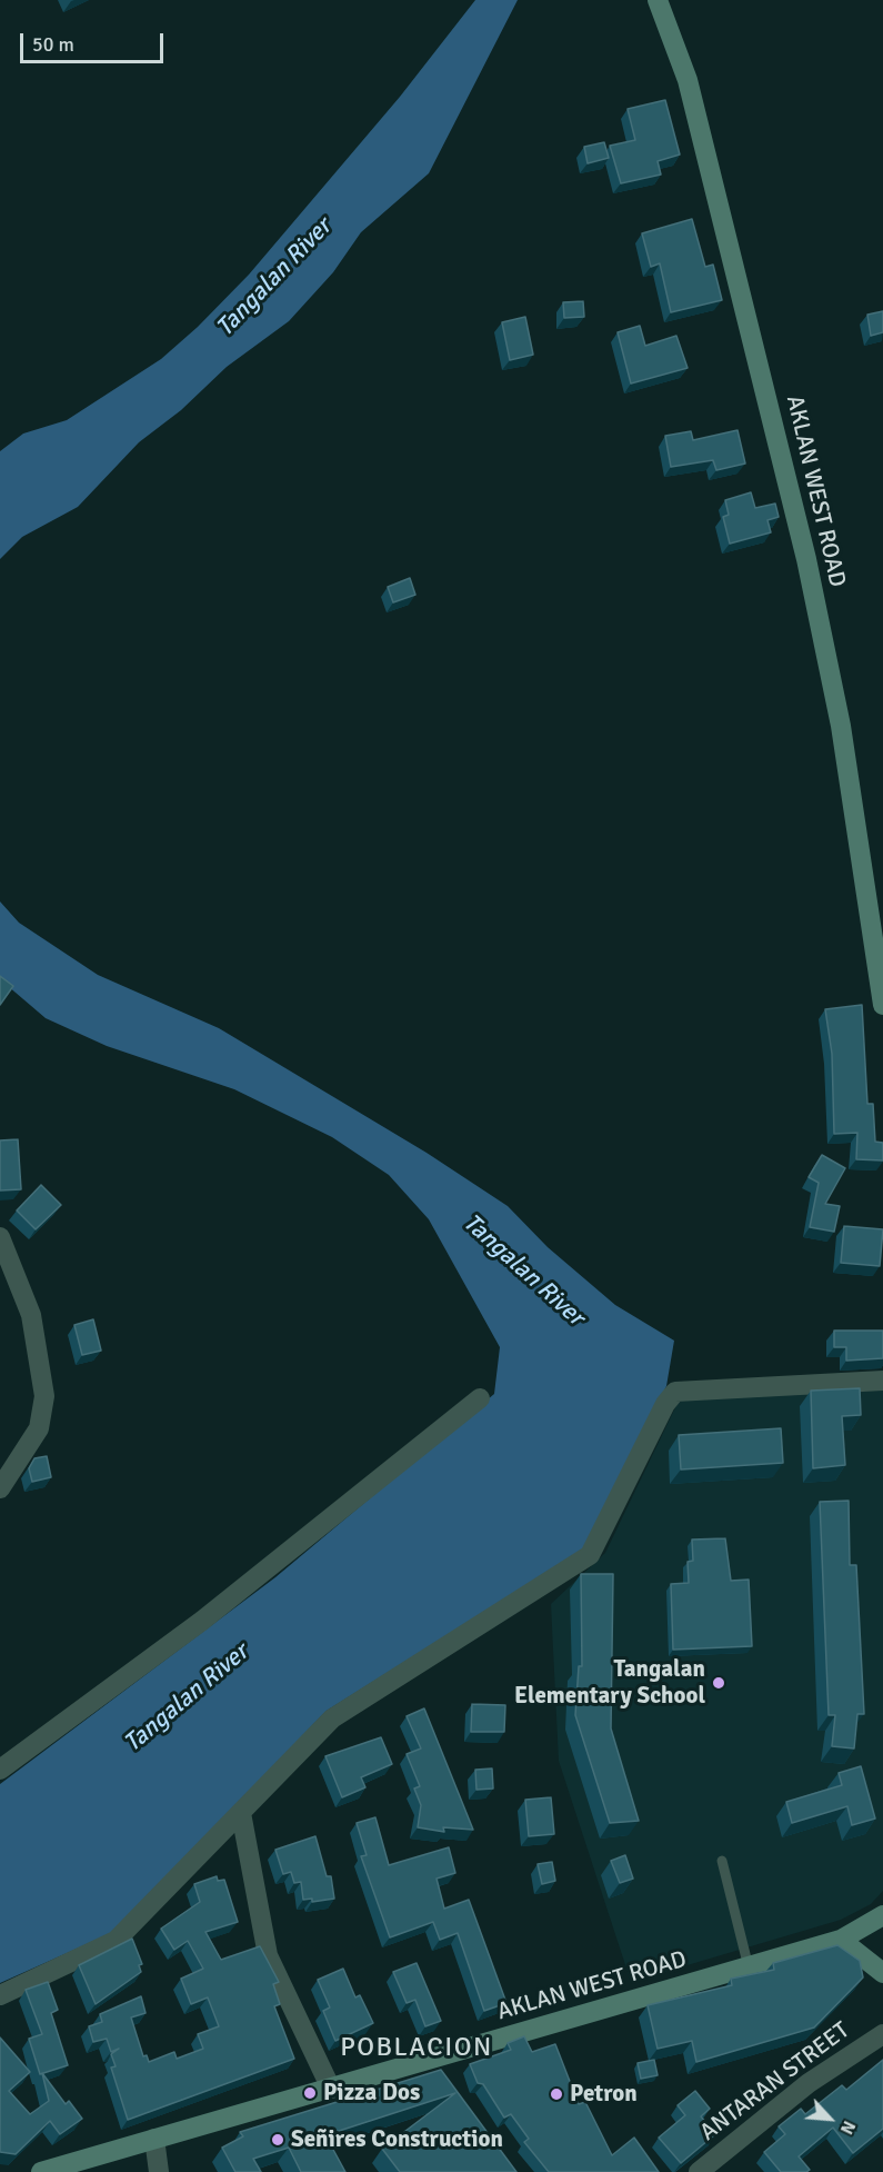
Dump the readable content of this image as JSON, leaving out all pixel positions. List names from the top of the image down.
{
  "streets": {
    "main road": ["AKLAN WEST ROAD"],
    "street": ["ANTARAN STREET"]
  },
  "districts": ["POBLACION"],
  "water": ["Tangalan River"],
  "places": [
    "Tangalan Elementary School",
    "Pizza Dos",
    "Petron",
    "Señires Construction"
  ],
  "scale_bar": "50 m",
  "north": "bottom right"
}
